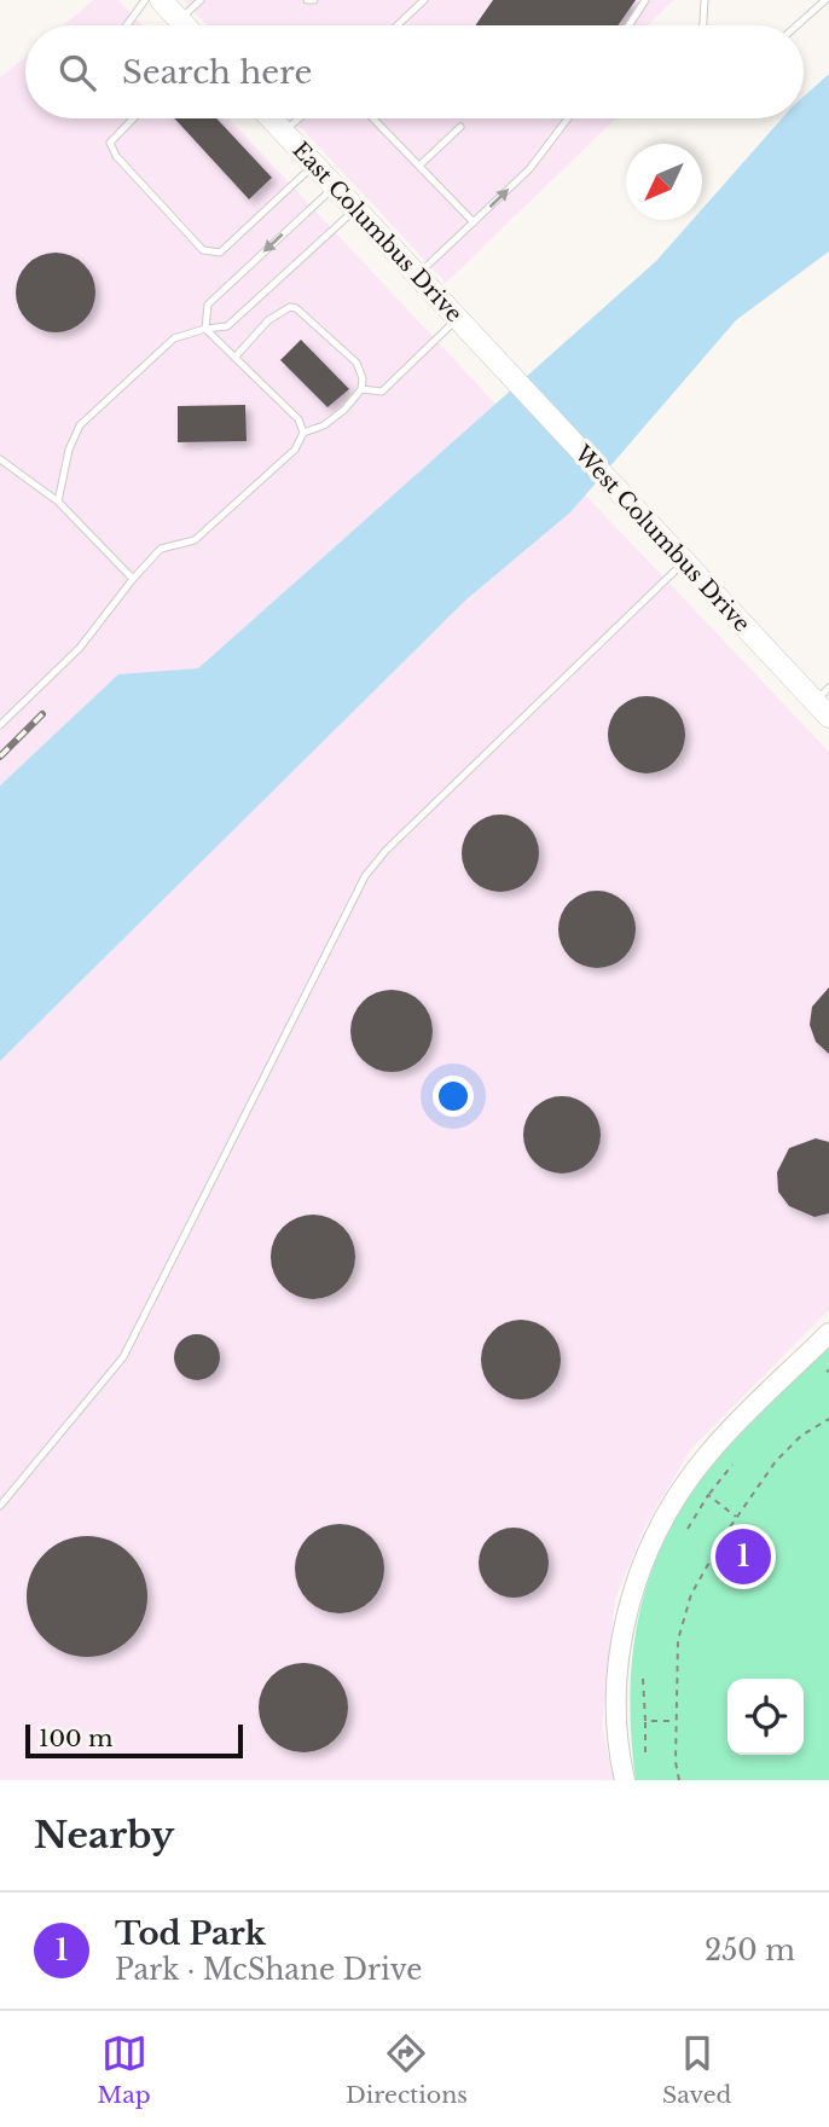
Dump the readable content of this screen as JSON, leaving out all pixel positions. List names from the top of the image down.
{
  "streets": {
    "main road": ["East Columbus Drive", "West Columbus Drive"]
  },
  "crossings": [
    ["East Columbus Drive", "West Columbus Drive"]
  ],
  "scale_bar": "100 m",
  "north": "bottom left",
  "page": {
    "search": "Search here",
    "pins": "1",
    "scale": "100 m",
    "heading": "Nearby",
    "list": [
      {
        "mark": "1",
        "name": "Tod Park",
        "note": "Park · McShane Drive",
        "value": "250 m"
      }
    ],
    "nav": ["Map", "Directions", "Saved"]
  }
}
